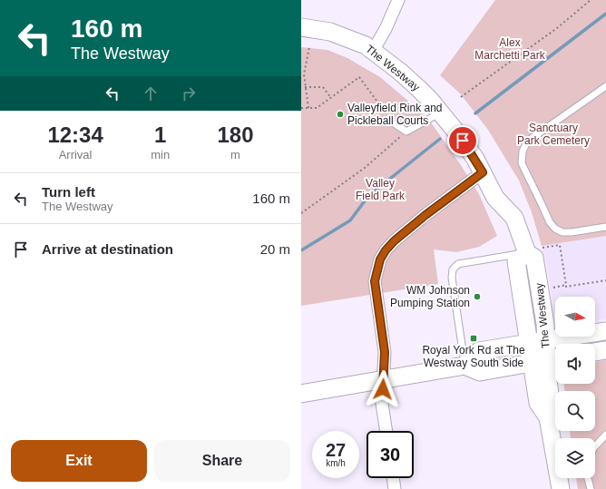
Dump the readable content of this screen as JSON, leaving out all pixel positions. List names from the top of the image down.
{
  "streets": {
    "main road": ["The Westway"]
  },
  "parks": ["Alex Marchetti Park", "Sanctuary Park Cemetery", "Valley Field Park"],
  "places": {
    "other": ["Valleyfield Rink and Pickleball Courts", "WM Johnson Pumping Station"],
    "transit": ["Royal York Rd at The Westway South Side"]
  },
  "north": "right",
  "page": {
    "turn": ["160 m", "The Westway"],
    "eta": [
      "12:34",
      "Arrival",
      "1",
      "min",
      "180",
      "m"
    ],
    "list": [
      {
        "name": "Turn left",
        "note": "The Westway",
        "value": "160 m"
      },
      {
        "name": "Arrive at destination",
        "value": "20 m"
      }
    ],
    "speed": "27 km/h",
    "limit": "30",
    "buttons": ["Exit", "Share"]
  }
}
